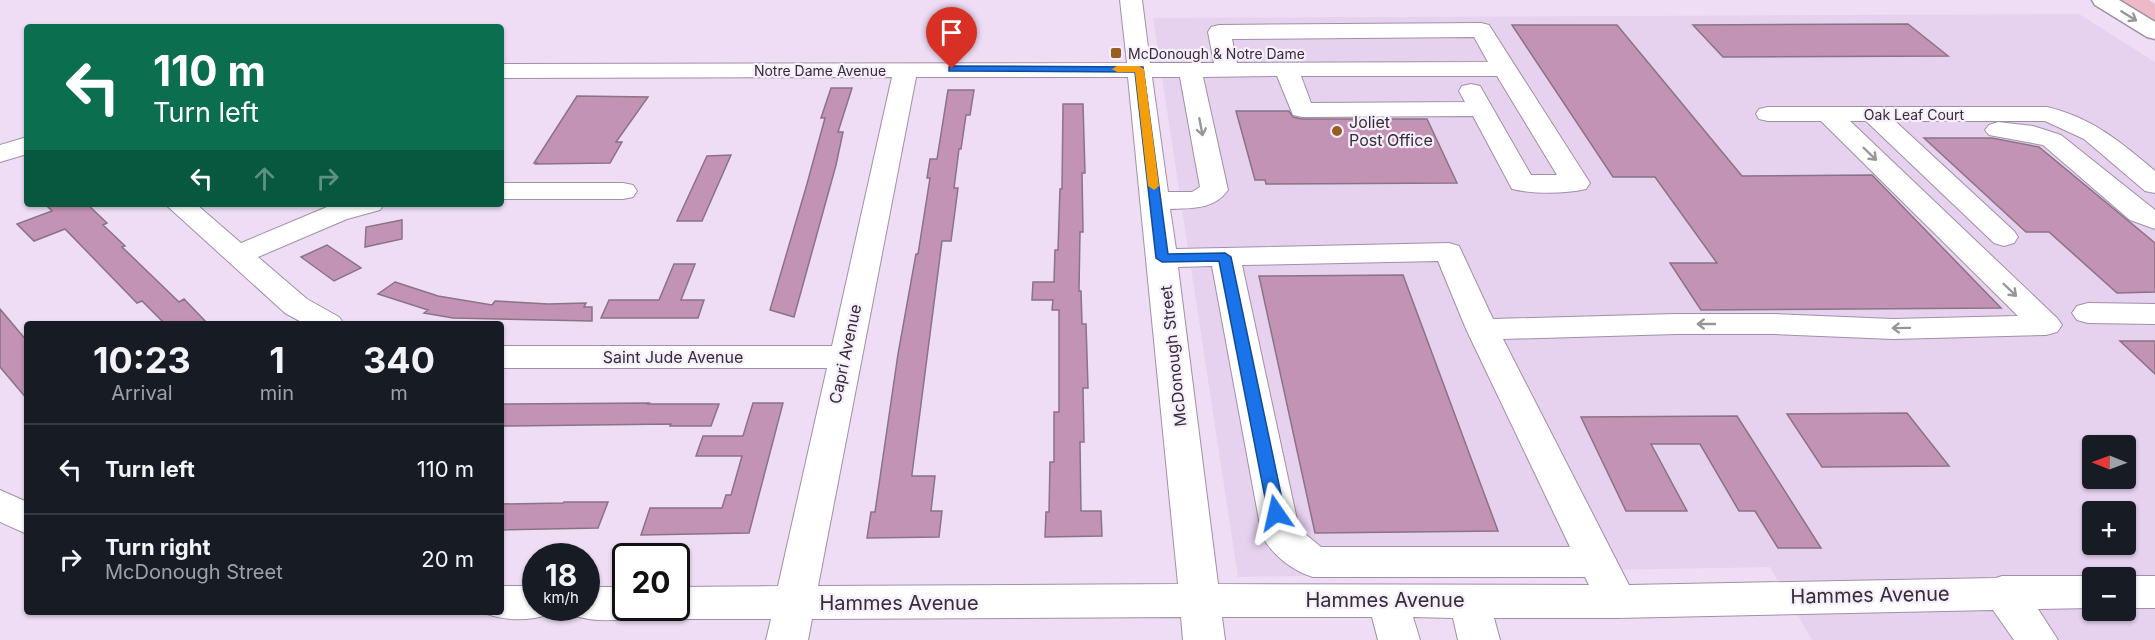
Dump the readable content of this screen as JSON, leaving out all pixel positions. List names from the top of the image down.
{
  "streets": {
    "street": [
      "Notre Dame Avenue",
      "Oak Leaf Court",
      "Capri Avenue",
      "McDonough Street",
      "Saint Jude Avenue",
      "Hammes Avenue"
    ]
  },
  "crossings": [
    ["Notre Dame Avenue", "Capri Avenue"],
    ["Notre Dame Avenue", "McDonough Street"],
    ["Capri Avenue", "Saint Jude Avenue"],
    ["Capri Avenue", "Hammes Avenue"],
    ["McDonough Street", "Hammes Avenue"]
  ],
  "places": {
    "transit": ["McDonough & Notre Dame"],
    "other": ["Joliet Post Office"]
  },
  "north": "left",
  "page": {
    "turn": ["110 m", "Turn left"],
    "eta": [
      "10:23",
      "Arrival",
      "1",
      "min",
      "340",
      "m"
    ],
    "list": [
      {
        "name": "Turn left",
        "value": "110 m"
      },
      {
        "name": "Turn right",
        "note": "McDonough Street",
        "value": "20 m"
      }
    ],
    "map_buttons": ["+", "−"],
    "speed": "18 km/h",
    "limit": "20"
  }
}
